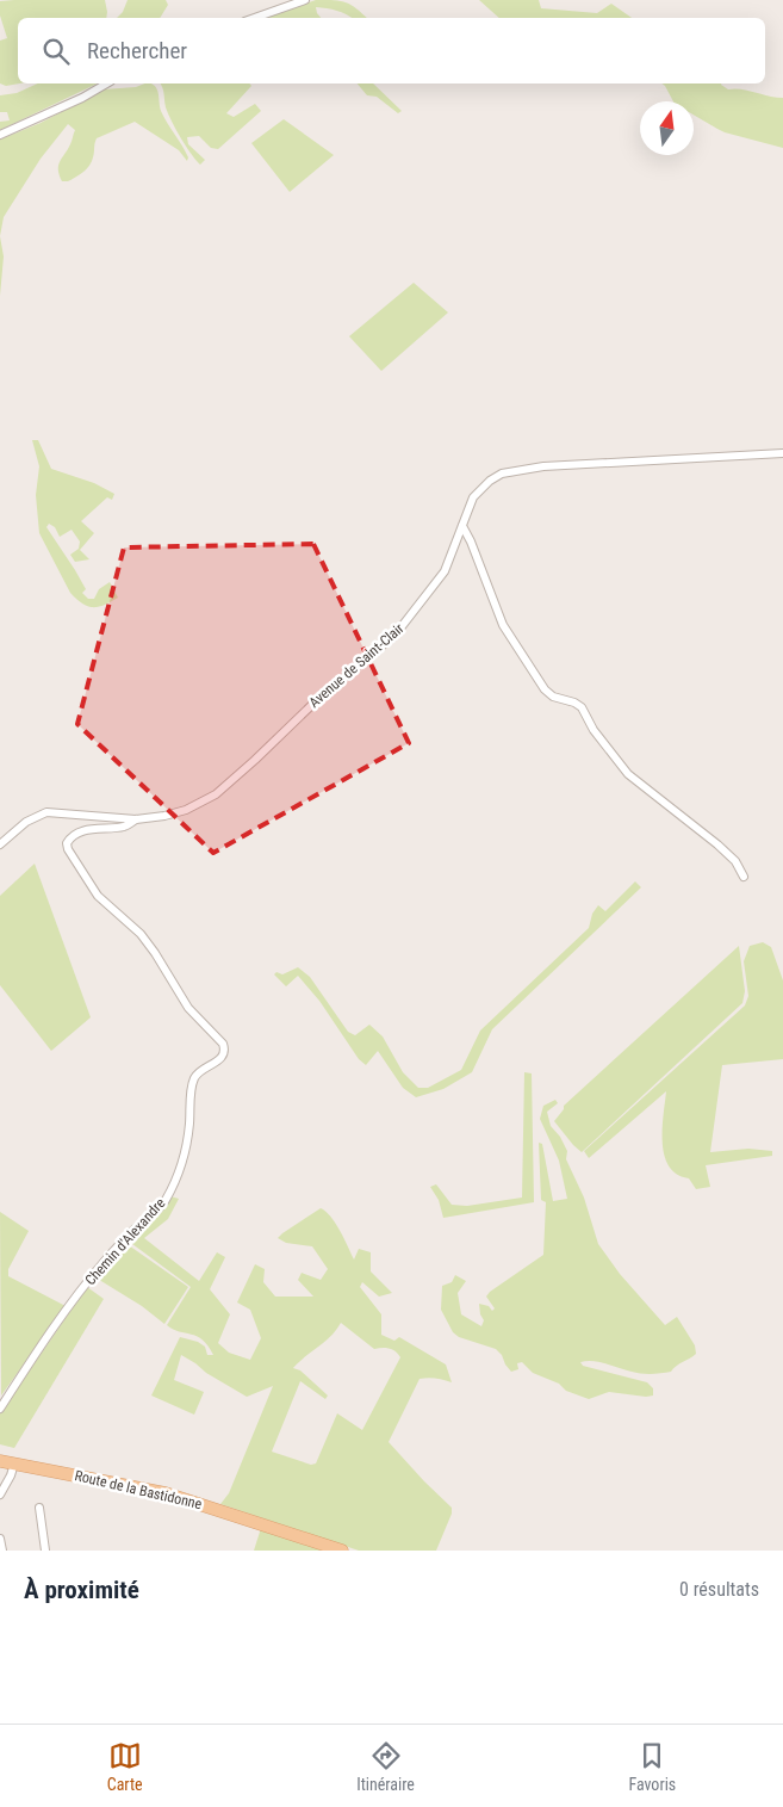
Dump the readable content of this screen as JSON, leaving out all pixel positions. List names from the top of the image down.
{
  "streets": {
    "main road": ["Route de la Bastidonne"],
    "street": ["Avenue de Saint-Clair", "Chemin d'Alexandre"]
  },
  "crossings": [
    ["Avenue de Saint-Clair", "Chemin d'Alexandre"]
  ],
  "north": "top",
  "page": {
    "search": "Rechercher",
    "heading": ["À proximité", "0 résultats"],
    "nav": ["Carte", "Itinéraire", "Favoris"]
  }
}
